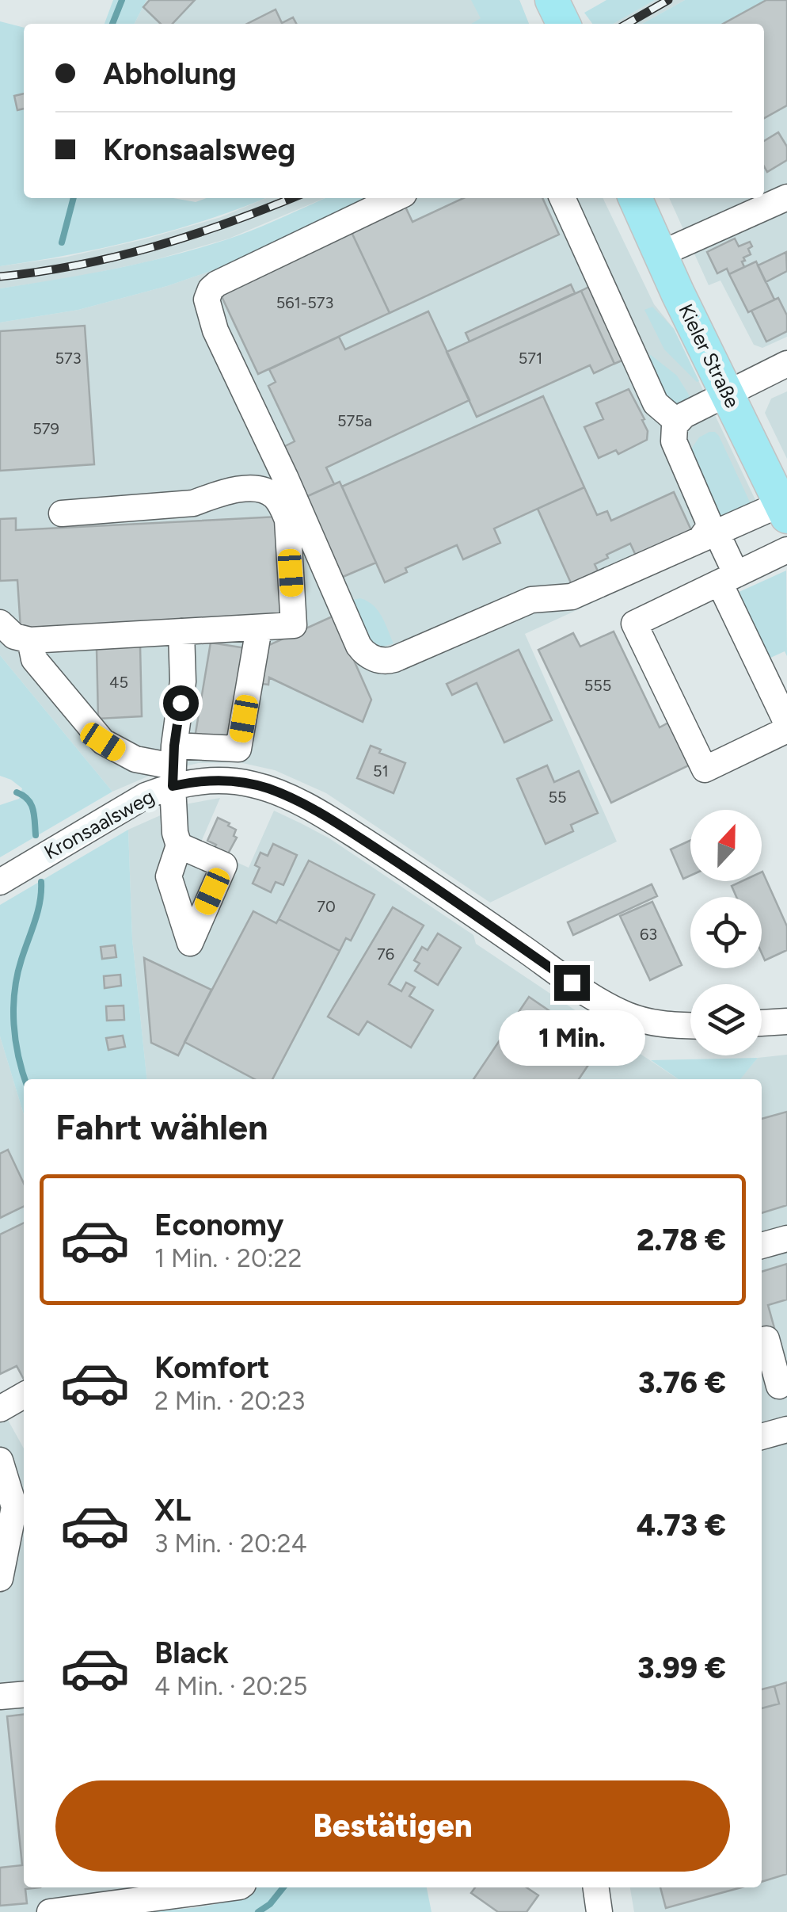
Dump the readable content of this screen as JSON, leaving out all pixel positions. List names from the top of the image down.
{
  "streets": {
    "main road": ["Kieler Straße"],
    "street": ["Kronsaalsweg"]
  },
  "house_numbers": [
    "561-573",
    "573",
    "571",
    "575a",
    "579",
    "45",
    "555",
    "51",
    "55",
    "70",
    "63",
    "76"
  ],
  "north": "top",
  "page": {
    "banner": ["Abholung", "Kronsaalsweg"],
    "bubble": "1 Min.",
    "heading": "Fahrt wählen",
    "list": [
      {
        "name": "Economy",
        "note": "1 Min. · 20:22",
        "value": "2.78 €"
      },
      {
        "name": "Komfort",
        "note": "2 Min. · 20:23",
        "value": "3.76 €"
      },
      {
        "name": "XL",
        "note": "3 Min. · 20:24",
        "value": "4.73 €"
      },
      {
        "name": "Black",
        "note": "4 Min. · 20:25",
        "value": "3.99 €"
      }
    ],
    "buttons": "Bestätigen"
  }
}
